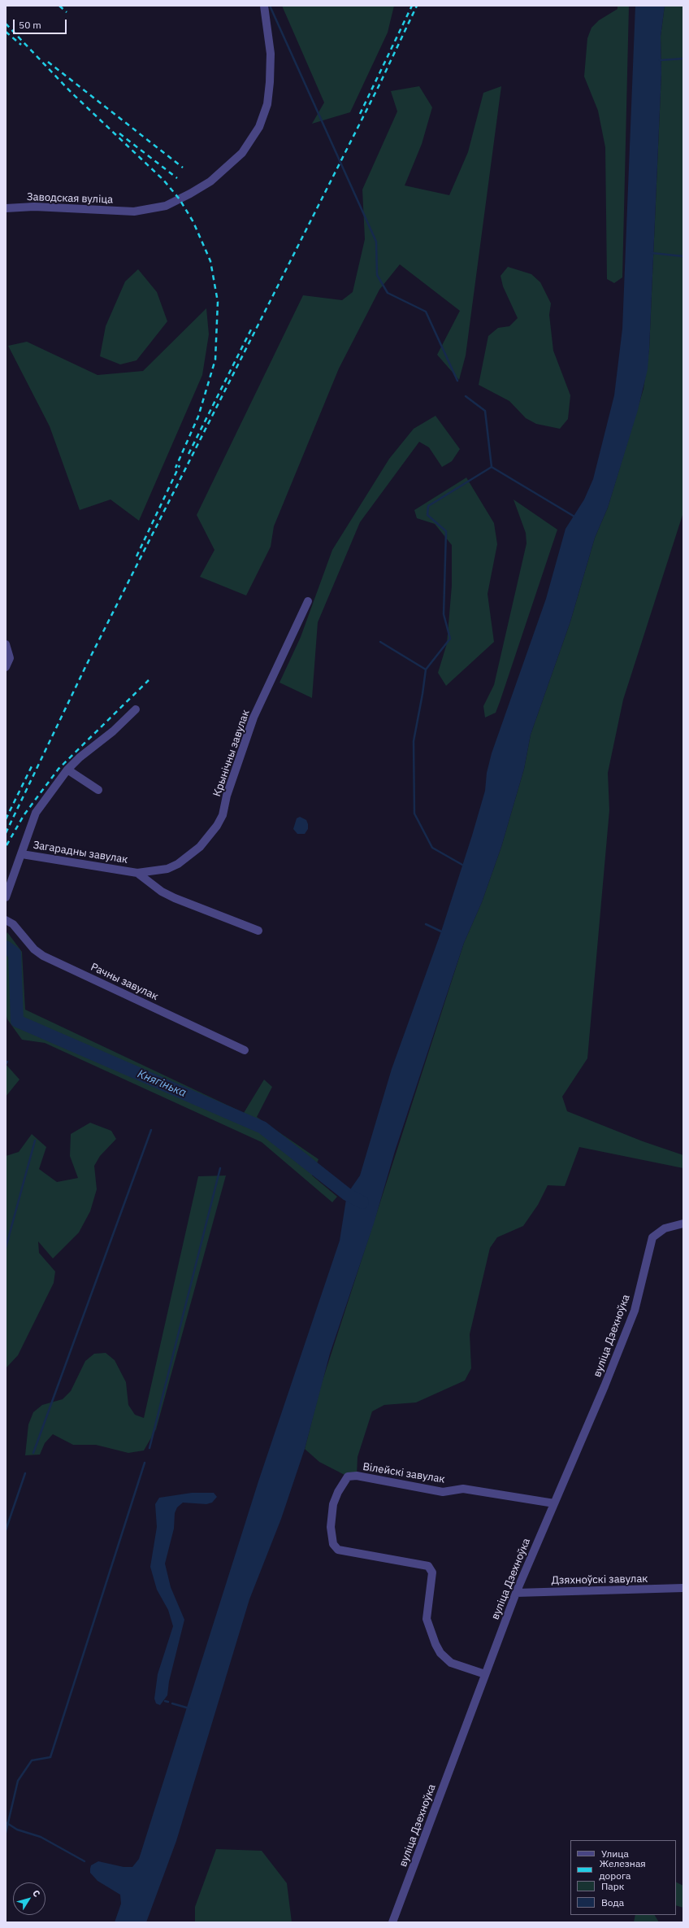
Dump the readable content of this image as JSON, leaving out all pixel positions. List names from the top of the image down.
{
  "streets": {
    "street": [
      "Заводская вуліца",
      "Крынічны завулак",
      "Загарадны завулак",
      "Рачны завулак",
      "вуліца Дзехноўка",
      "Вілейскі завулак",
      "Дзяхноўскі завулак"
    ]
  },
  "crossings": [
    ["Крынічны завулак", "Загарадны завулак"],
    ["вуліца Дзехноўка", "Вілейскі завулак"],
    ["вуліца Дзехноўка", "Дзяхноўскі завулак"]
  ],
  "water": ["Княгінька"],
  "legend": [
    "Улица",
    "Железная дорога",
    "Парк",
    "Вода"
  ],
  "scale_bar": "50 m",
  "north": "top right"
}
